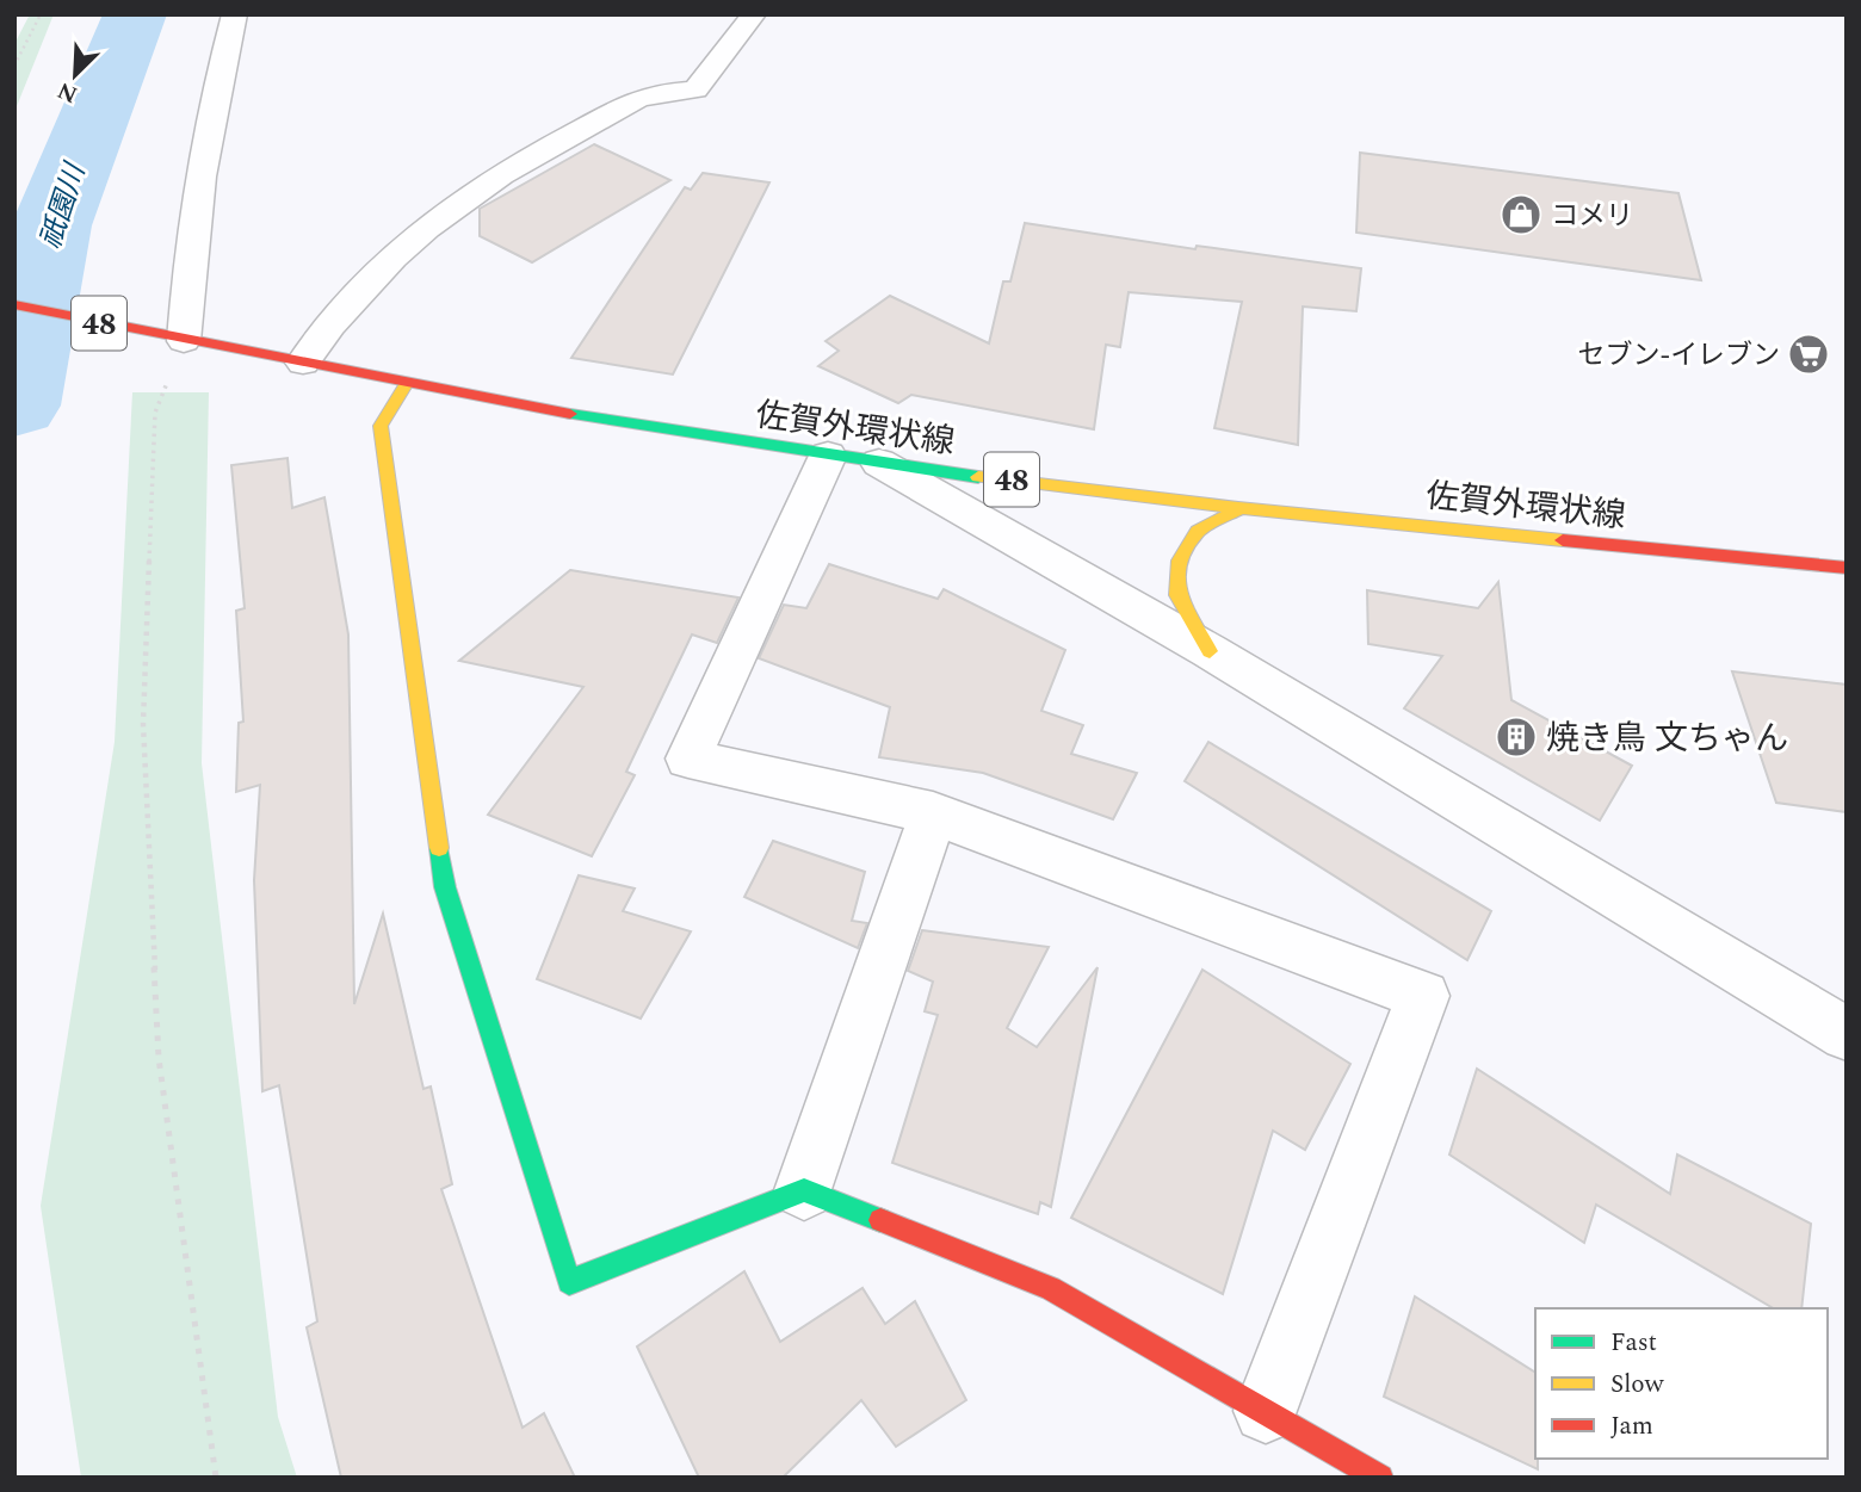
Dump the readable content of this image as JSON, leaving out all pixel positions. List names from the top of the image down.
{
  "streets": {
    "main road": ["48", "佐賀外環状線"]
  },
  "water": ["祇園川"],
  "places": {
    "shop": ["コメリ"],
    "supermarket": ["セブン-イレブン"],
    "building": ["焼き鳥 文ちゃん"]
  },
  "legend": ["Fast", "Slow", "Jam"],
  "north": "bottom left"
}
